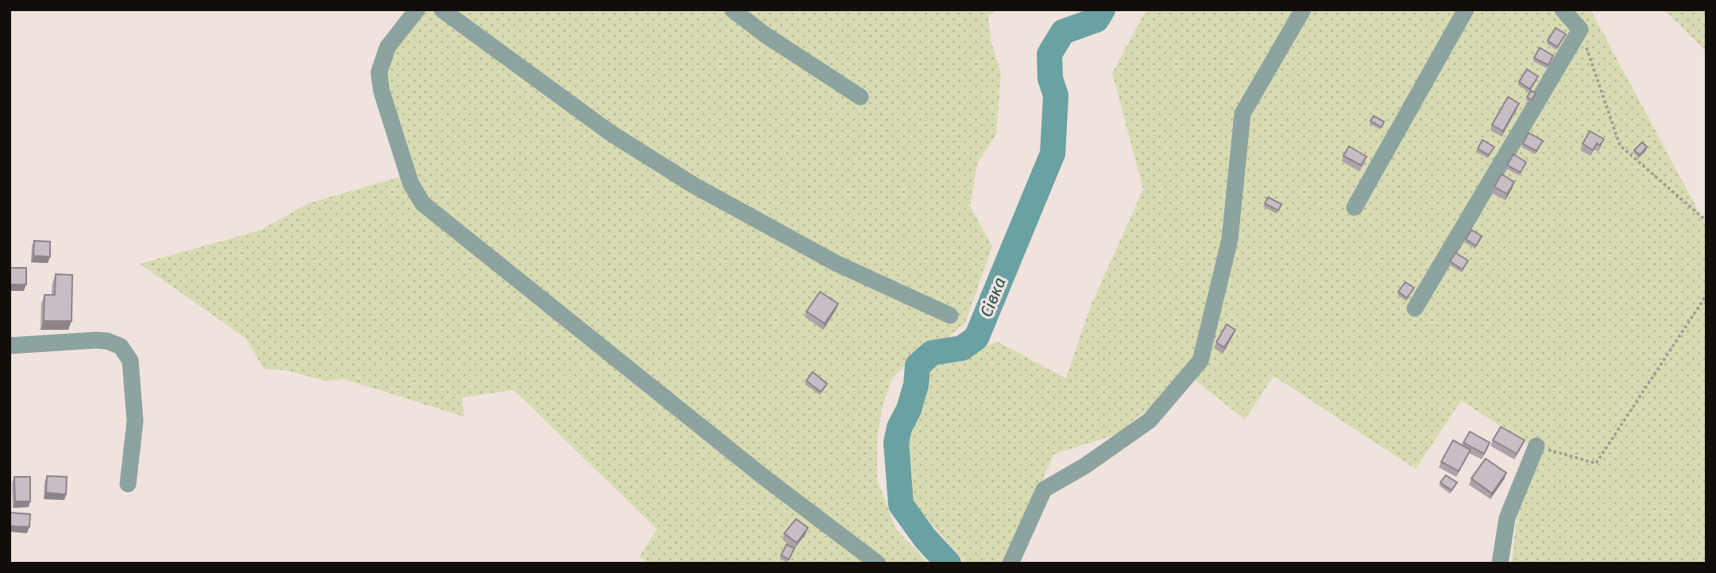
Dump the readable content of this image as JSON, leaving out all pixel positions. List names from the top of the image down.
{
  "water": ["Сівка"]
}
